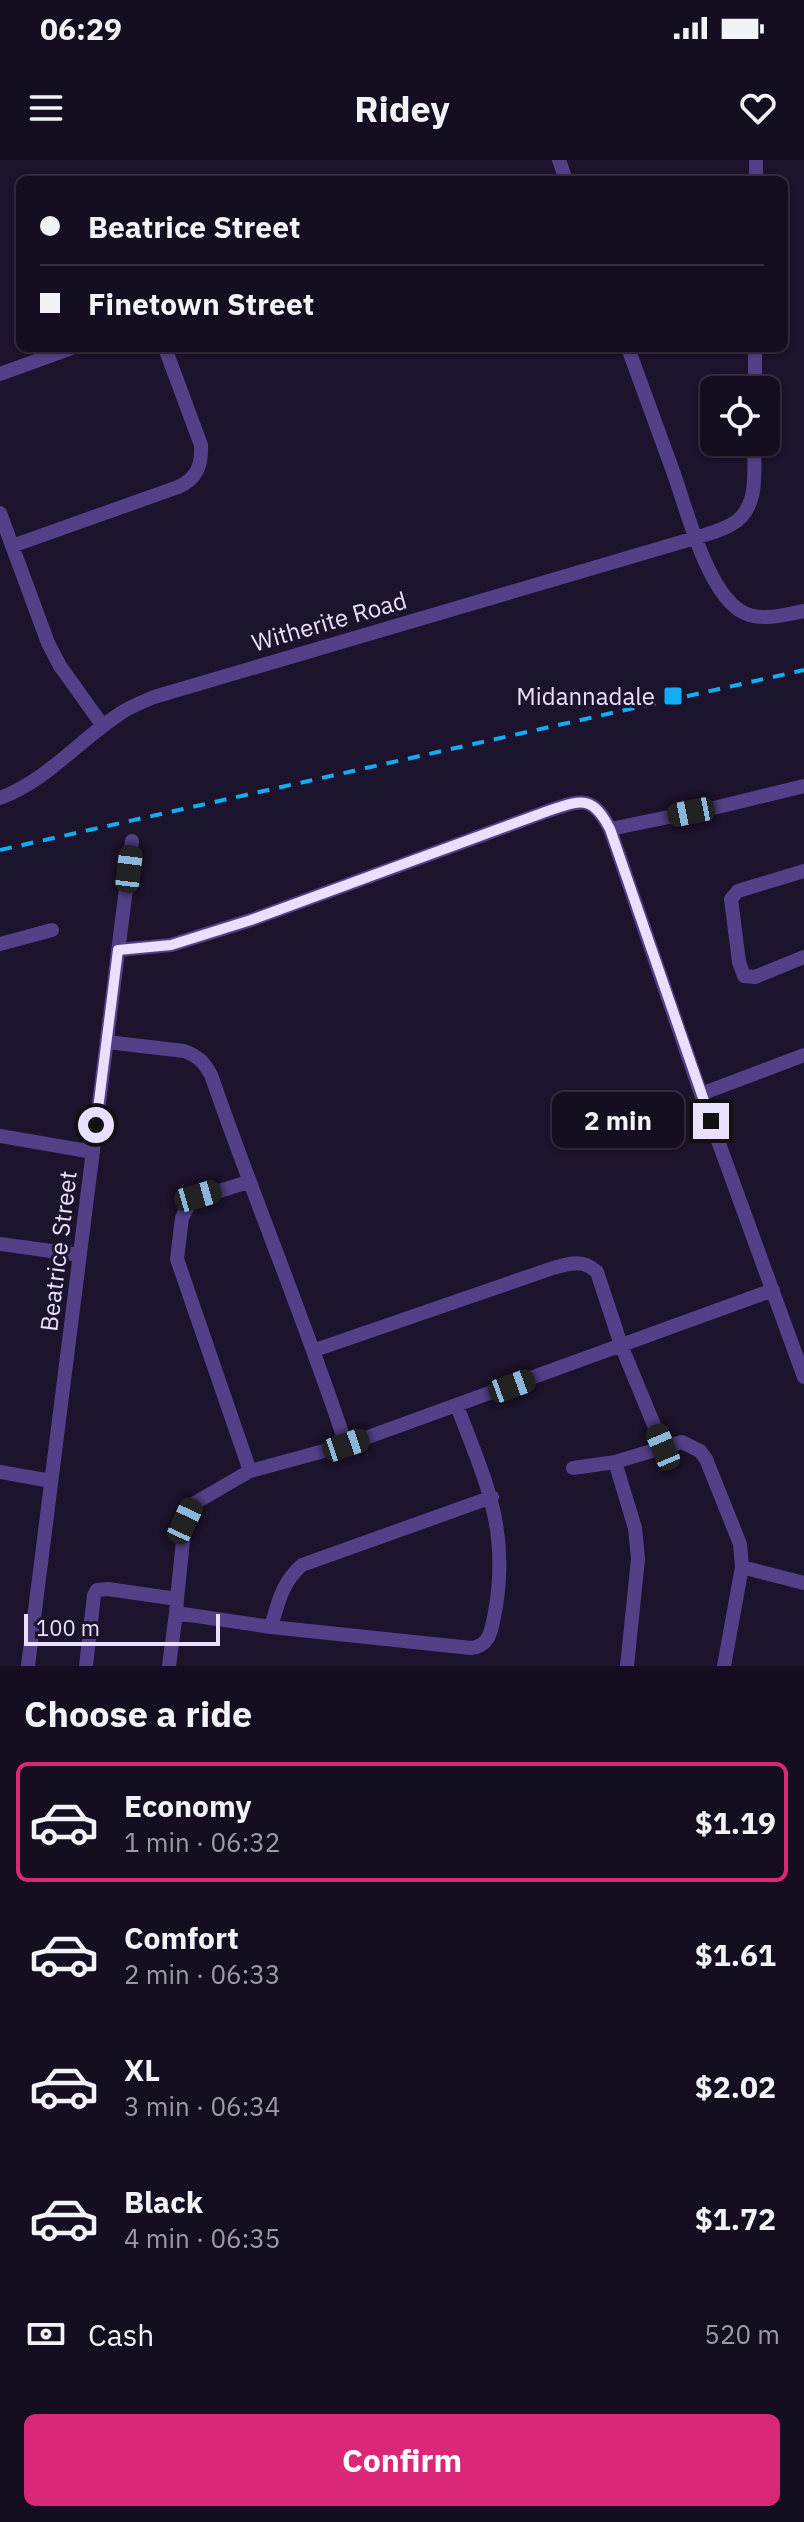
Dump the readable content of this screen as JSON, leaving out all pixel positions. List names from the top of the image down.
{
  "streets": {
    "street": ["Witherite Road", "Beatrice Street"]
  },
  "places": {
    "transit": ["Midannadale"]
  },
  "scale_bar": "100 m",
  "page": {
    "status": "06:29",
    "header": "Ridey",
    "banner": ["Beatrice Street", "Finetown Street"],
    "bubble": "2 min",
    "scale": "100 m",
    "heading": "Choose a ride",
    "list": [
      {
        "name": "Economy",
        "note": "1 min · 06:32",
        "value": "$1.19"
      },
      {
        "name": "Comfort",
        "note": "2 min · 06:33",
        "value": "$1.61"
      },
      {
        "name": "XL",
        "note": "3 min · 06:34",
        "value": "$2.02"
      },
      {
        "name": "Black",
        "note": "4 min · 06:35",
        "value": "$1.72"
      }
    ],
    "pay": ["Cash", "520 m"],
    "buttons": "Confirm"
  }
}
